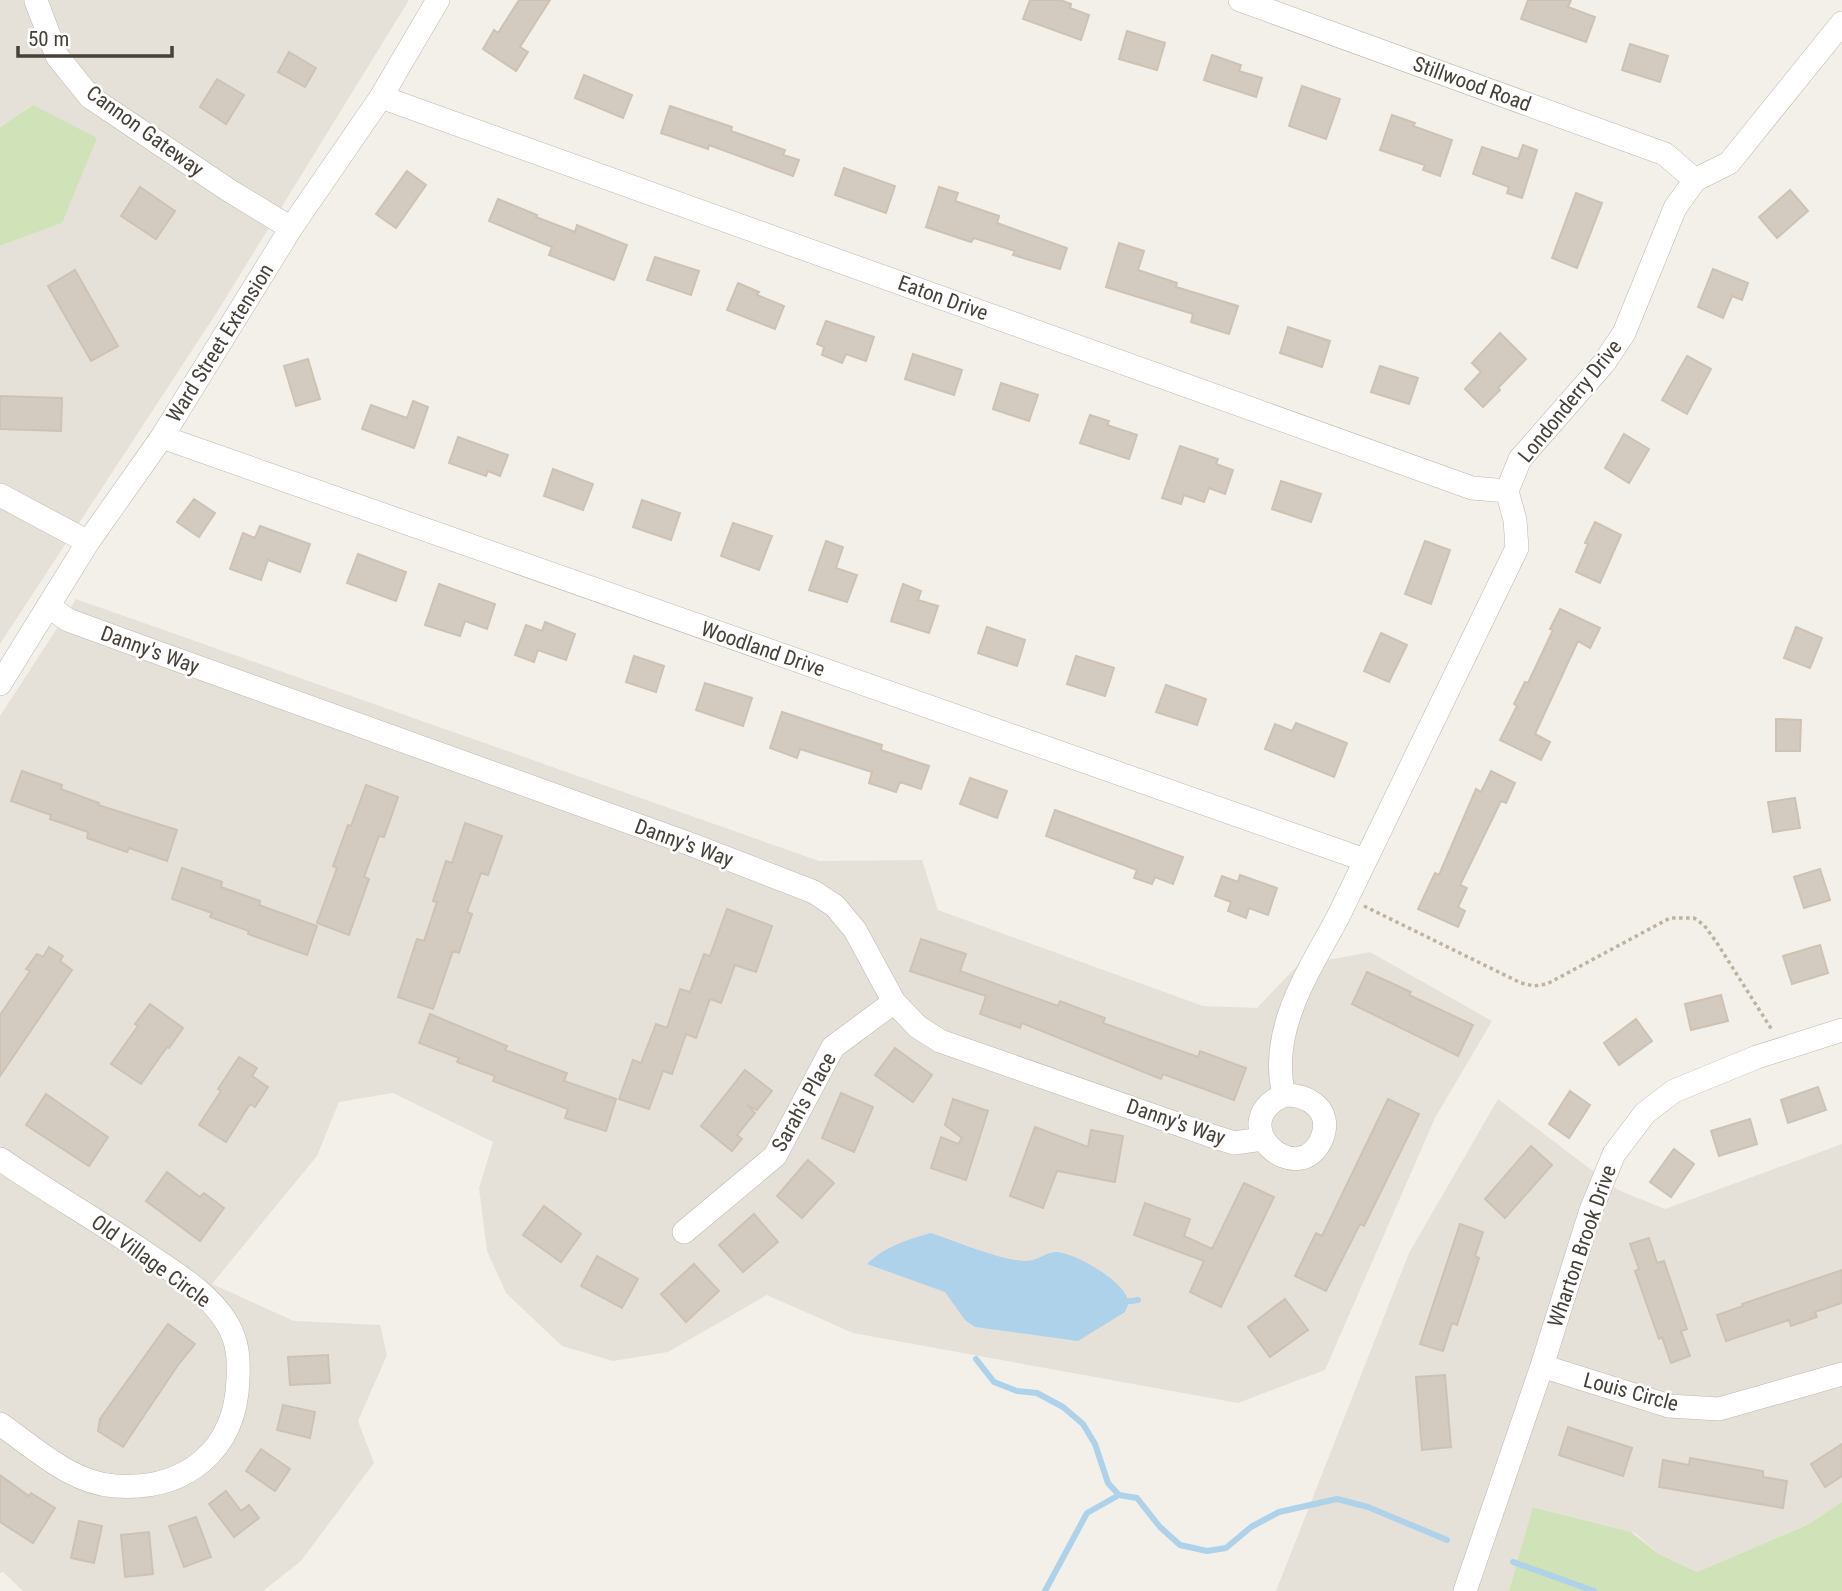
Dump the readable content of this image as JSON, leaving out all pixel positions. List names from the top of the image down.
{
  "streets": {
    "street": [
      "Stillwood Road",
      "Cannon Gateway",
      "Eaton Drive",
      "Ward Street Extension",
      "Londonderry Drive",
      "Woodland Drive",
      "Danny's Way",
      "Sarah's Place",
      "Wharton Brook Drive",
      "Old Village Circle",
      "Louis Circle"
    ]
  },
  "crossings": [
    ["Stillwood Road", "Londonderry Drive"],
    ["Cannon Gateway", "Ward Street Extension"],
    ["Eaton Drive", "Ward Street Extension"],
    ["Eaton Drive", "Londonderry Drive"],
    ["Ward Street Extension", "Woodland Drive"],
    ["Ward Street Extension", "Danny's Way"],
    ["Danny's Way", "Sarah's Place"],
    ["Wharton Brook Drive", "Louis Circle"]
  ],
  "scale_bar": "50 m"
}
